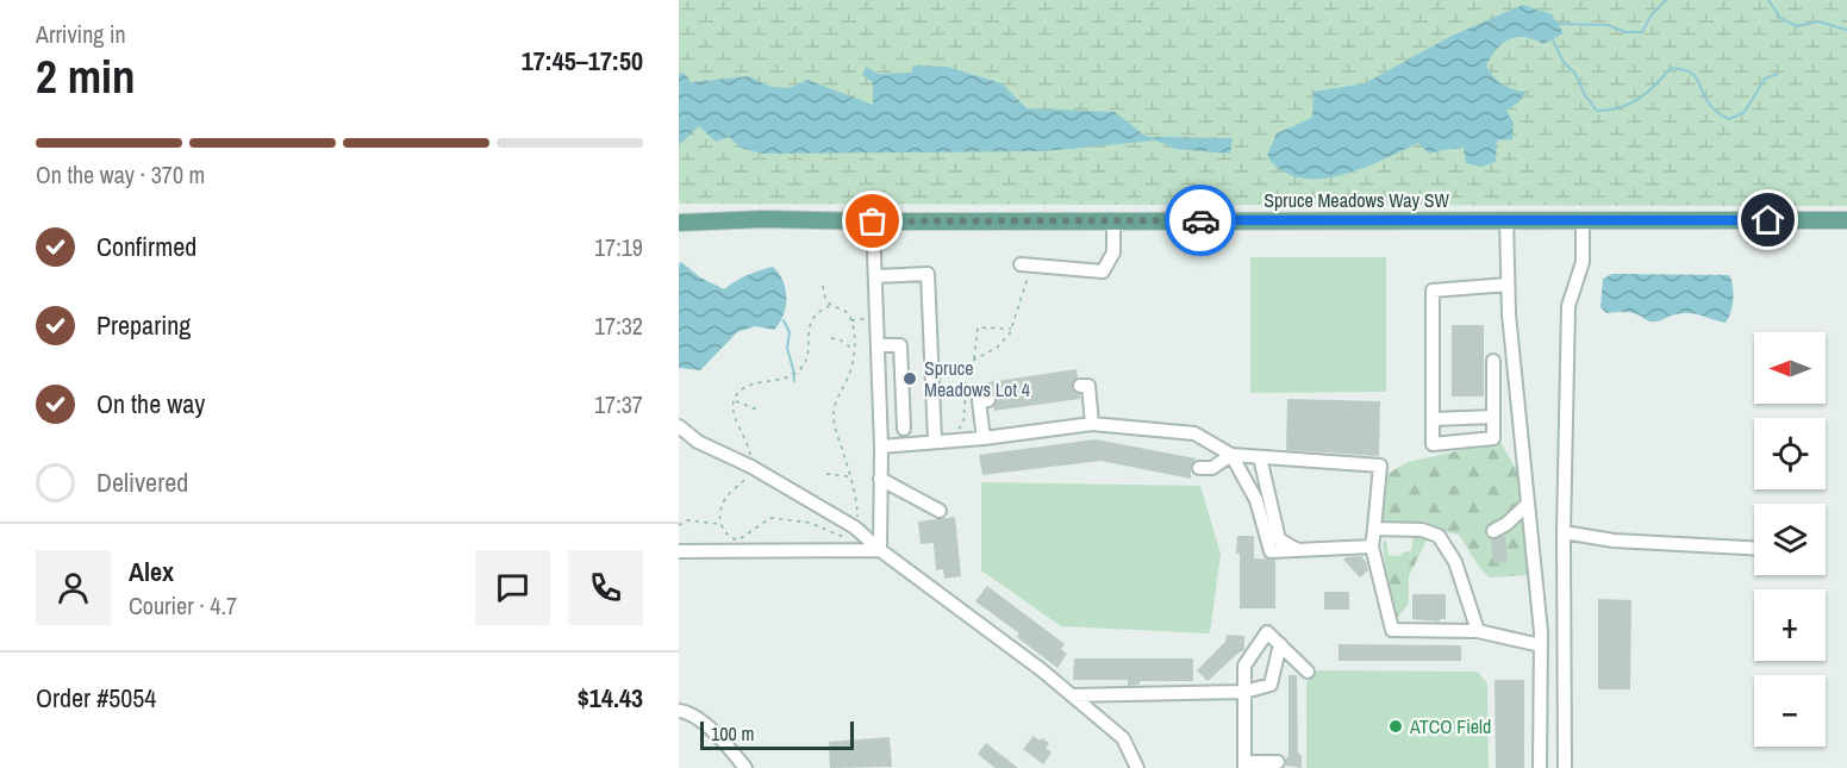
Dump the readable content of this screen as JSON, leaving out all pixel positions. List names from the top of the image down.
{
  "streets": {
    "main road": ["Spruce Meadows Way SW"]
  },
  "places": ["Spruce Meadows Lot 4", "ATCO Field"],
  "scale_bar": "100 m",
  "north": "left",
  "page": {
    "heading": ["2 min", "Arriving in", "17:45–17:50"],
    "panel": [
      "Alex",
      "Courier · 4.7",
      "Order #5054",
      "$14.43"
    ],
    "bar": "On the way · 370 m",
    "list": [
      ["Confirmed", "17:19"],
      ["Preparing", "17:32"],
      ["On the way", "17:37"],
      "Delivered"
    ],
    "map_buttons": ["+", "−"],
    "scale": "100 m"
  }
}
